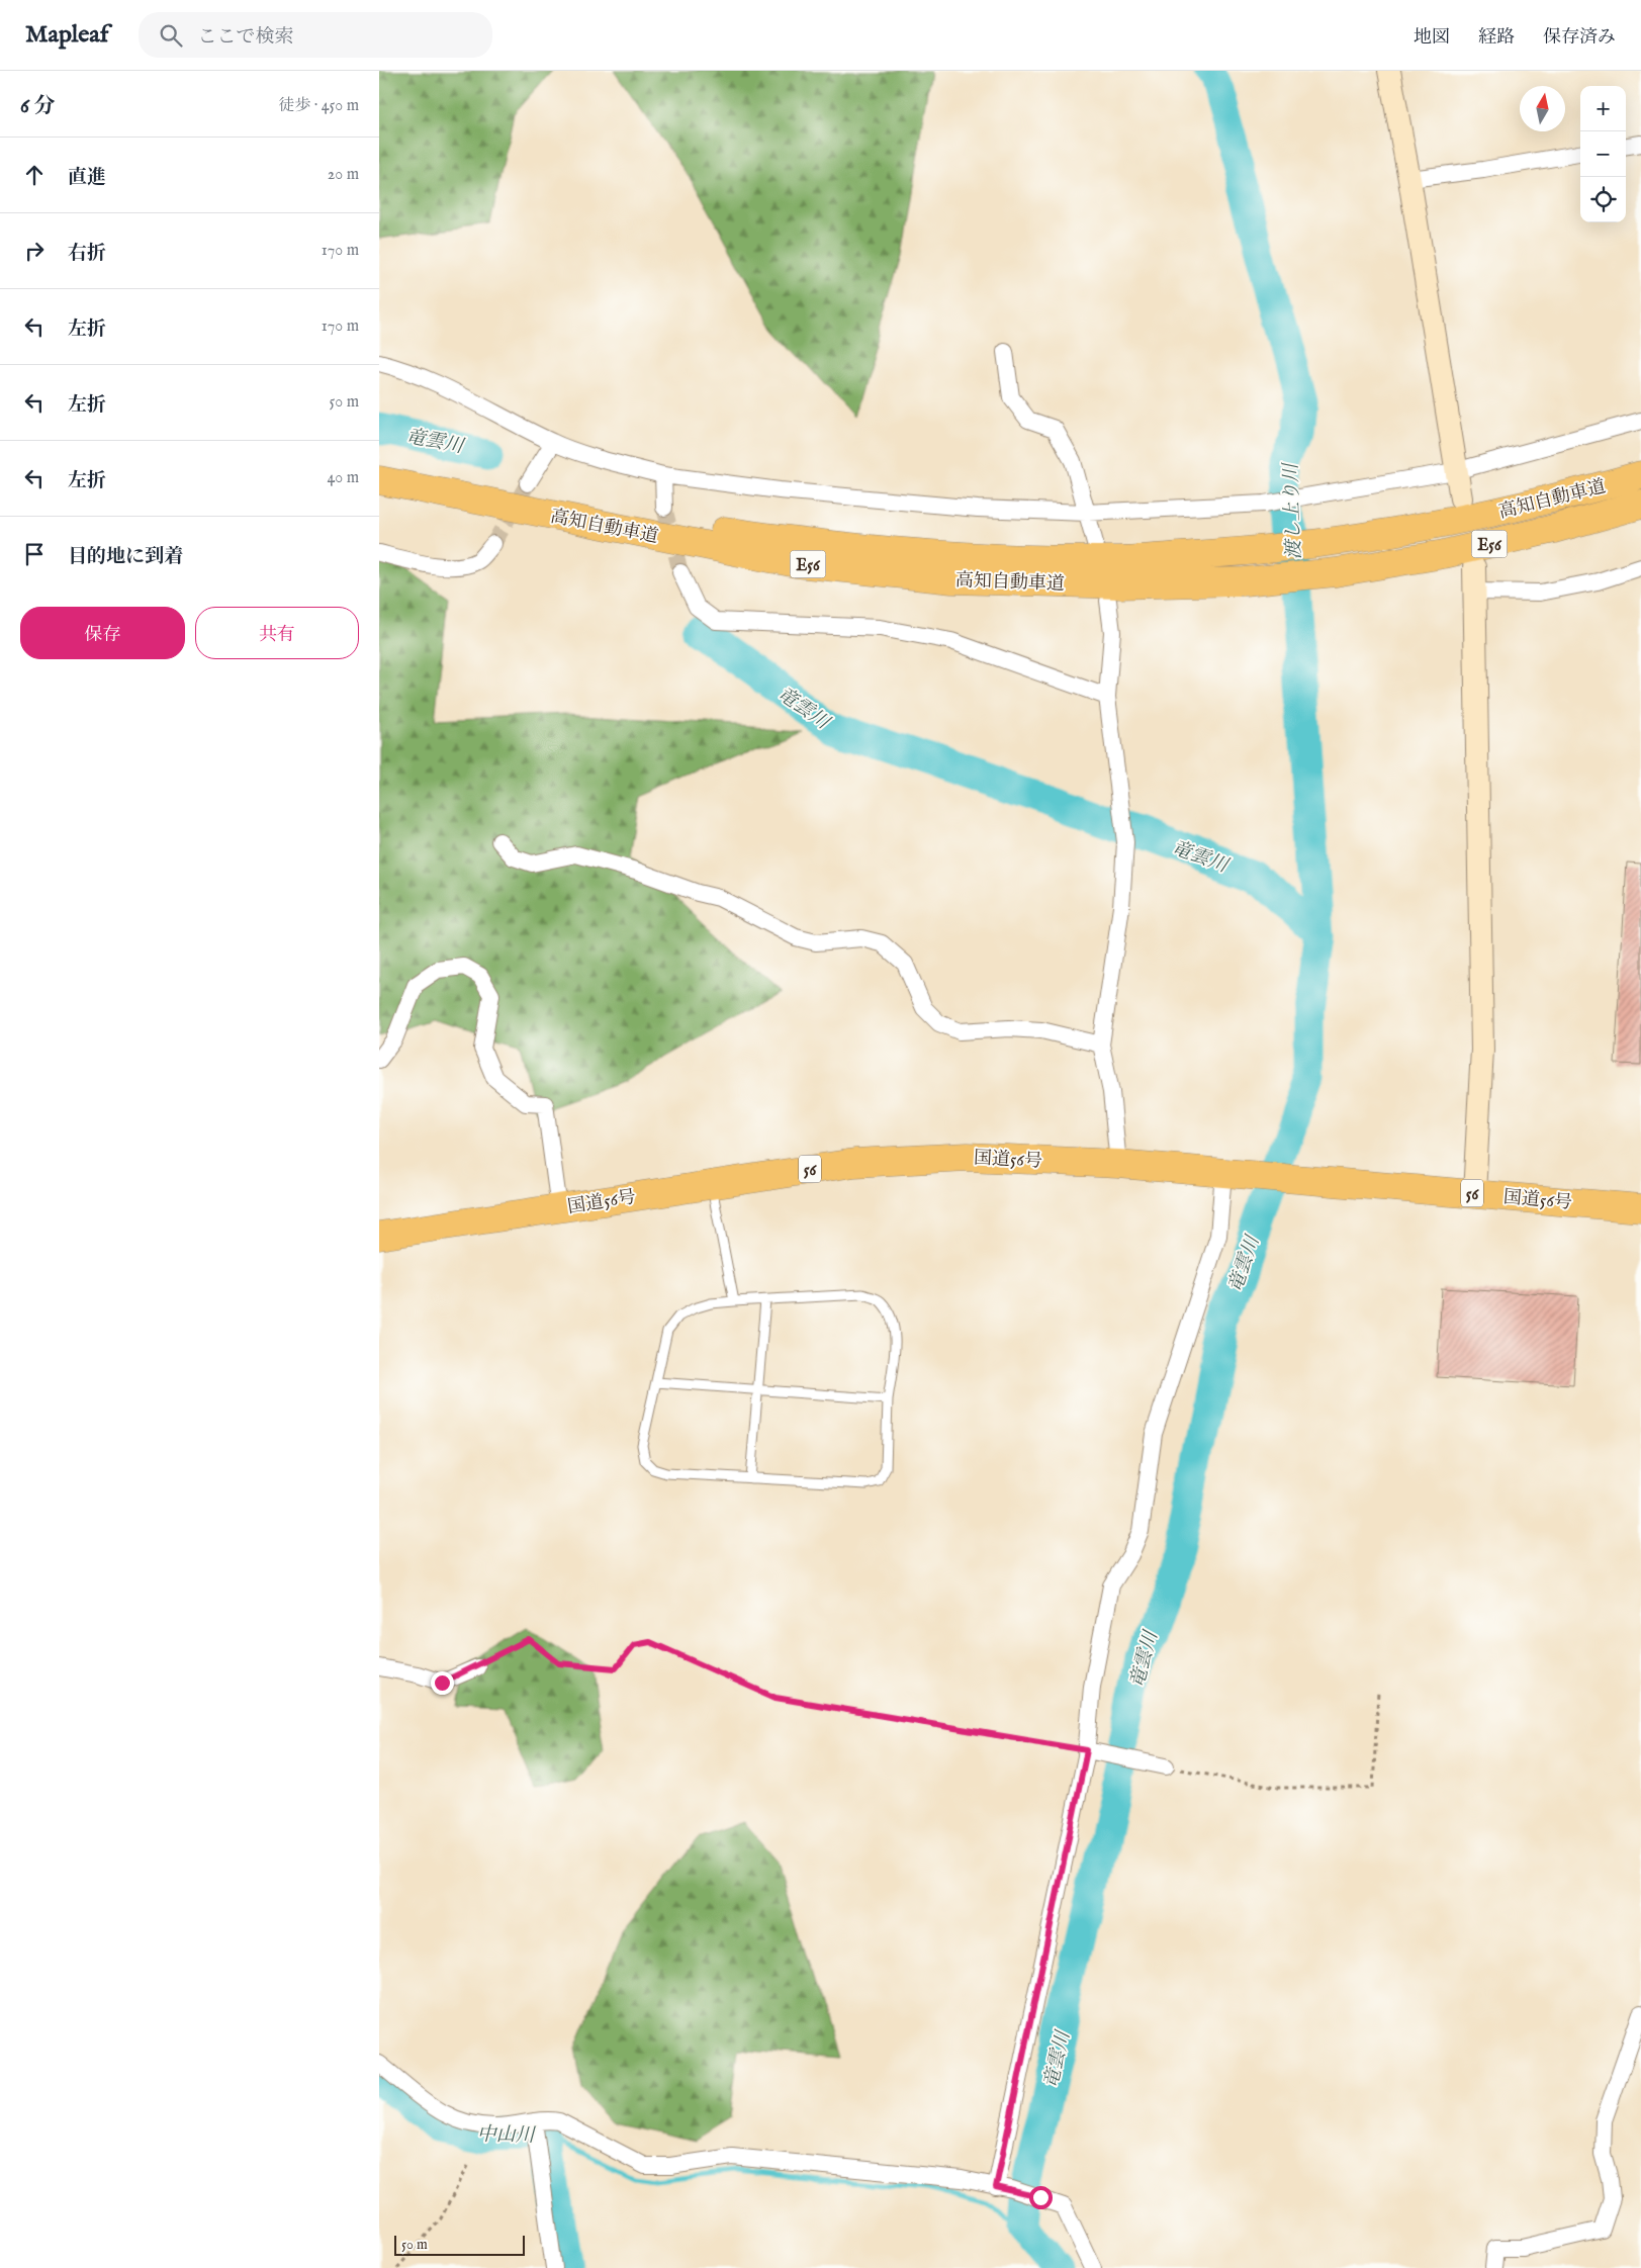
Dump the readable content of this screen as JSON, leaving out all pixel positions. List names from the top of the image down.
{
  "streets": {
    "highway": [
      "高知自動車道",
      "E56",
      "国道56号",
      "56"
    ]
  },
  "water": ["竜雲川", "渡し上り川", "中山川"],
  "scale_bar": "50 m",
  "north": "top",
  "page": {
    "header": "Mapleaf",
    "search": "ここで検索",
    "nav": ["地図", "経路", "保存済み"],
    "heading": ["6 分", "徒歩 · 450 m"],
    "map_buttons": ["+", "−"],
    "list": [
      ["直進", "20 m"],
      ["右折", "170 m"],
      ["左折", "170 m"],
      ["左折", "50 m"],
      ["左折", "40 m"],
      "目的地に到着"
    ],
    "buttons": ["保存", "共有"],
    "scale": "50 m"
  }
}
